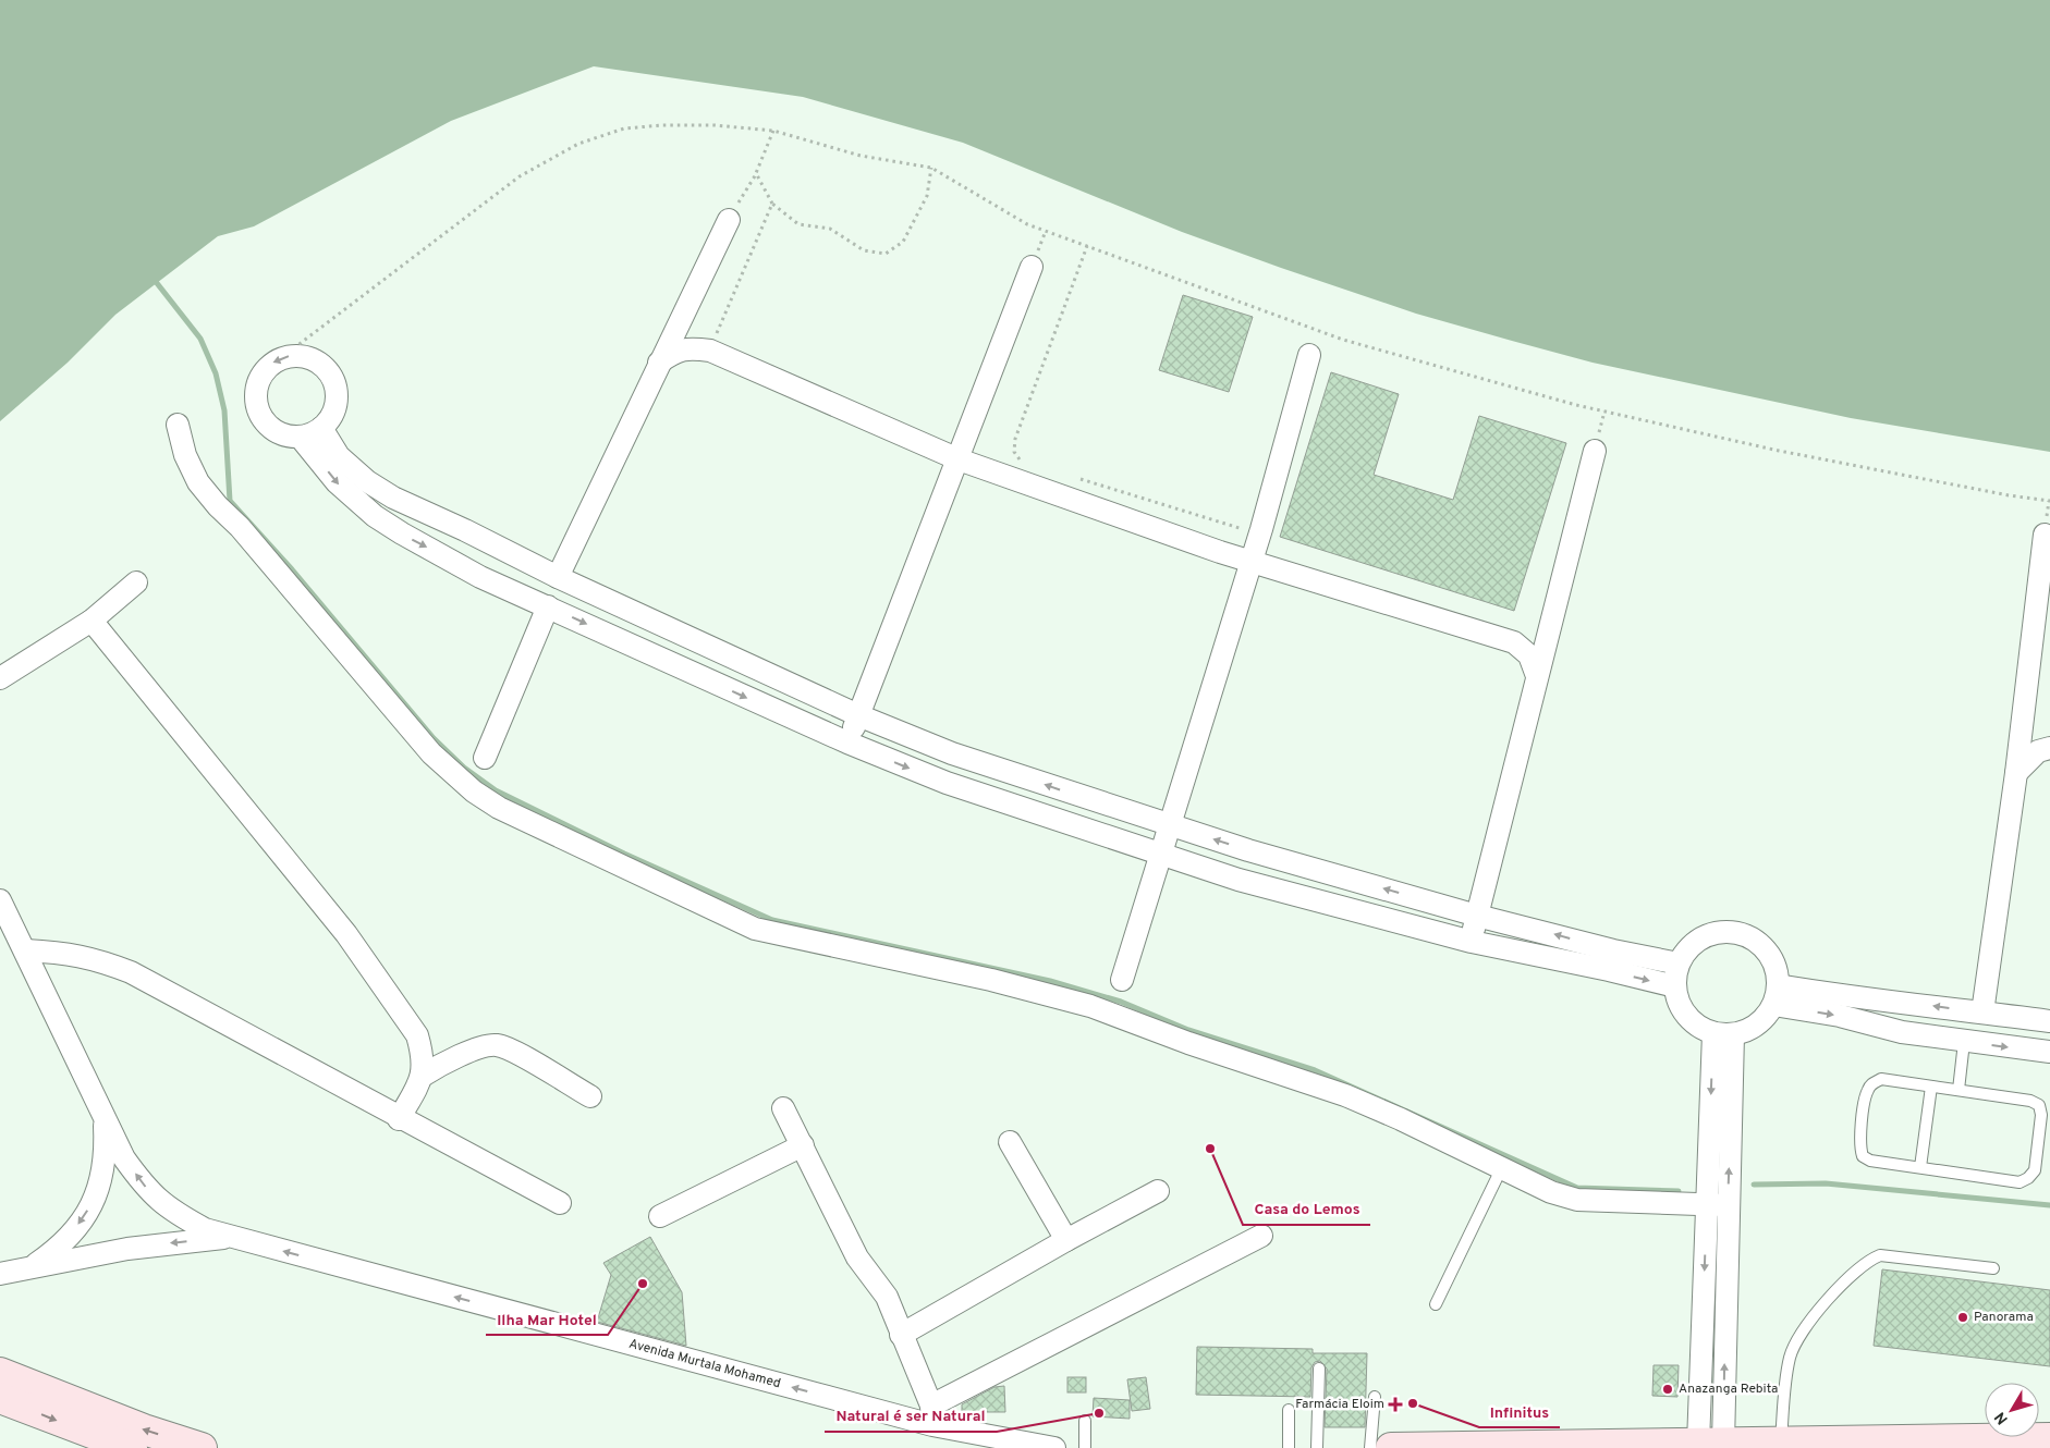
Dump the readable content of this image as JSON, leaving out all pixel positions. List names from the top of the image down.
{
  "streets": {
    "street": ["Avenida Murtala Mohamed"]
  },
  "places": {
    "other": [
      "Casa do Lemos",
      "Ilha Mar Hotel",
      "Panorama",
      "Anazanga Rebita",
      "Infinitus",
      "Natural é ser Natural"
    ],
    "health": ["Farmácia Eloim"]
  },
  "north": "bottom left"
}
